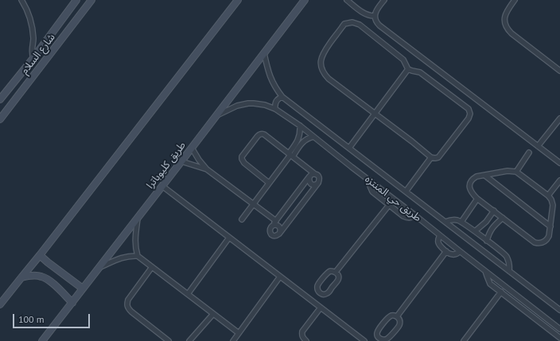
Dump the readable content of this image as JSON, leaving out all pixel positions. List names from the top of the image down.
{
  "streets": {
    "main road": ["شارع السلام", "طريق كليوباترا"],
    "street": ["طريق حي المنتزه"]
  },
  "crossings": [
    ["طريق كليوباترا", "طريق حي المنتزه"]
  ],
  "scale_bar": "100 m"
}
